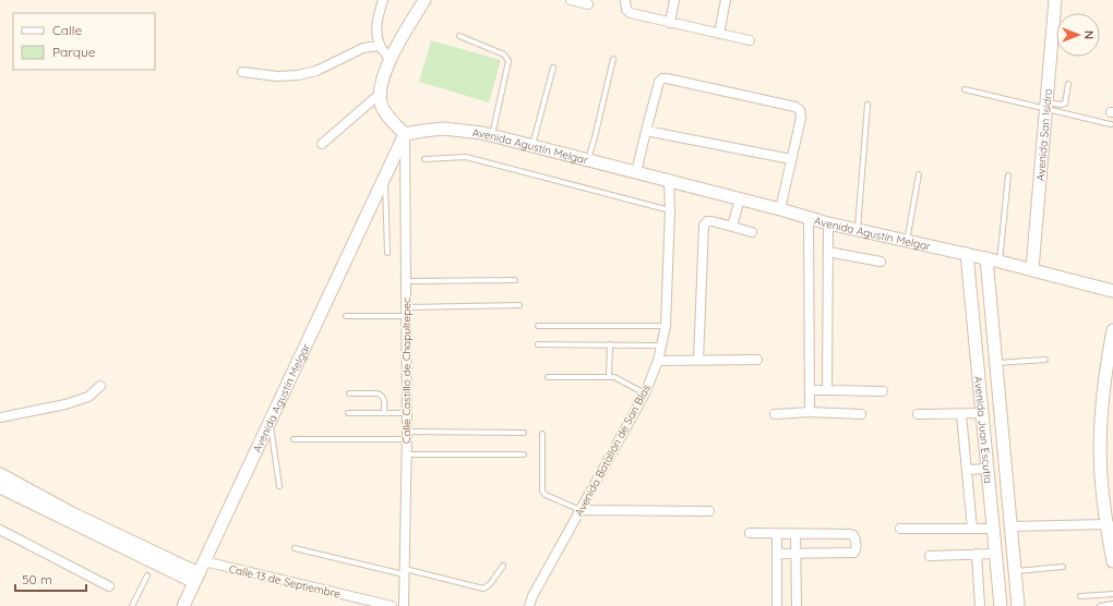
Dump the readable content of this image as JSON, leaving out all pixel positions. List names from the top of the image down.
{
  "streets": {
    "main road": ["Avenida San Isidro", "Avenida Agustín Melgar", "Avenida Juan Escutia"],
    "street": ["Calle Castillo de Chapultepec", "Avenida Batallón de San Blas", "Calle 13 de Septiembre"]
  },
  "crossings": [
    ["Avenida San Isidro", "Avenida Agustín Melgar"],
    ["Avenida Agustín Melgar", "Calle Castillo de Chapultepec"],
    ["Avenida Agustín Melgar", "Avenida Juan Escutia"],
    ["Avenida Agustín Melgar", "Avenida Batallón de San Blas"],
    ["Avenida Agustín Melgar", "Calle 13 de Septiembre"]
  ],
  "legend": ["Calle", "Parque"],
  "scale_bar": "50 m",
  "north": "right"
}
